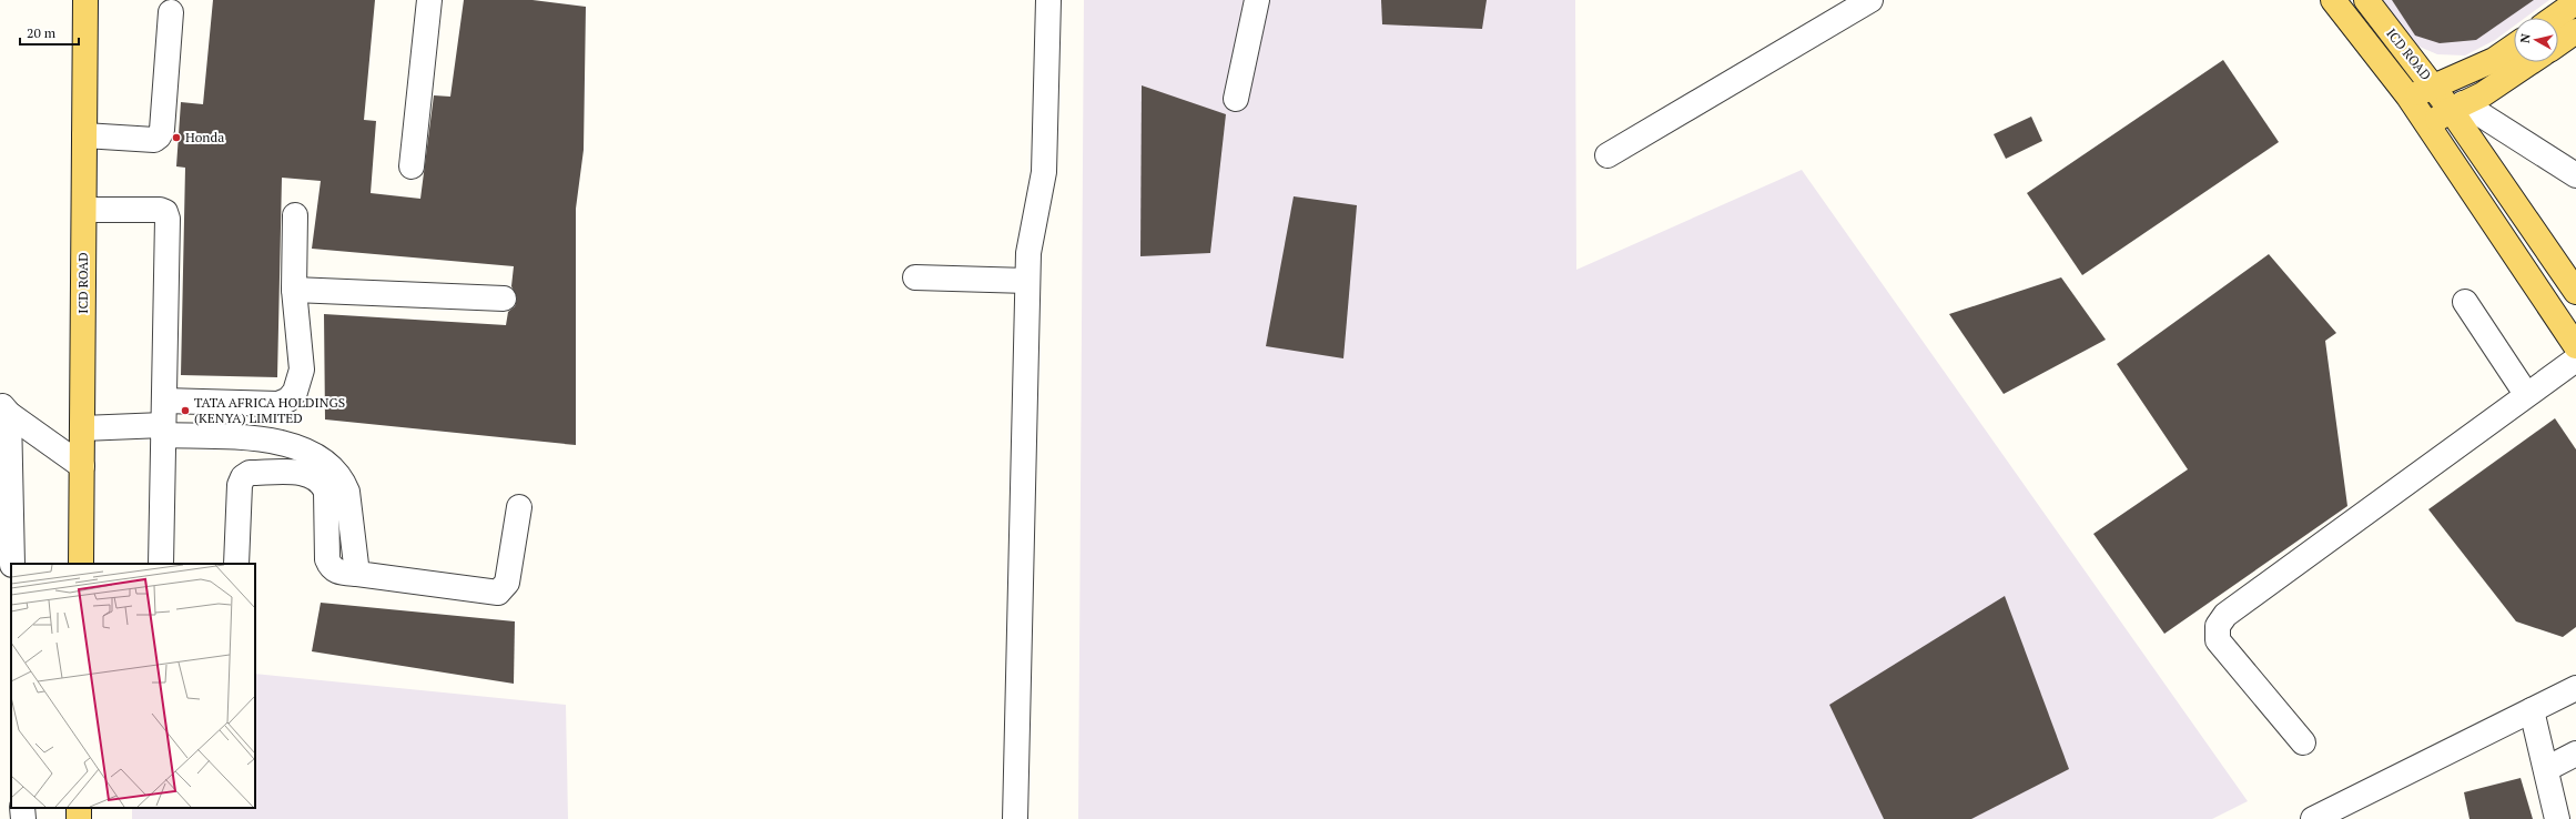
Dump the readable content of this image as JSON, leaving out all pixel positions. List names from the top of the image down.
{
  "streets": {
    "main road": ["ICD ROAD"]
  },
  "places": ["Honda", "TATA AFRICA HOLDINGS (KENYA) LIMITED"],
  "scale_bar": "20 m",
  "north": "left"
}
